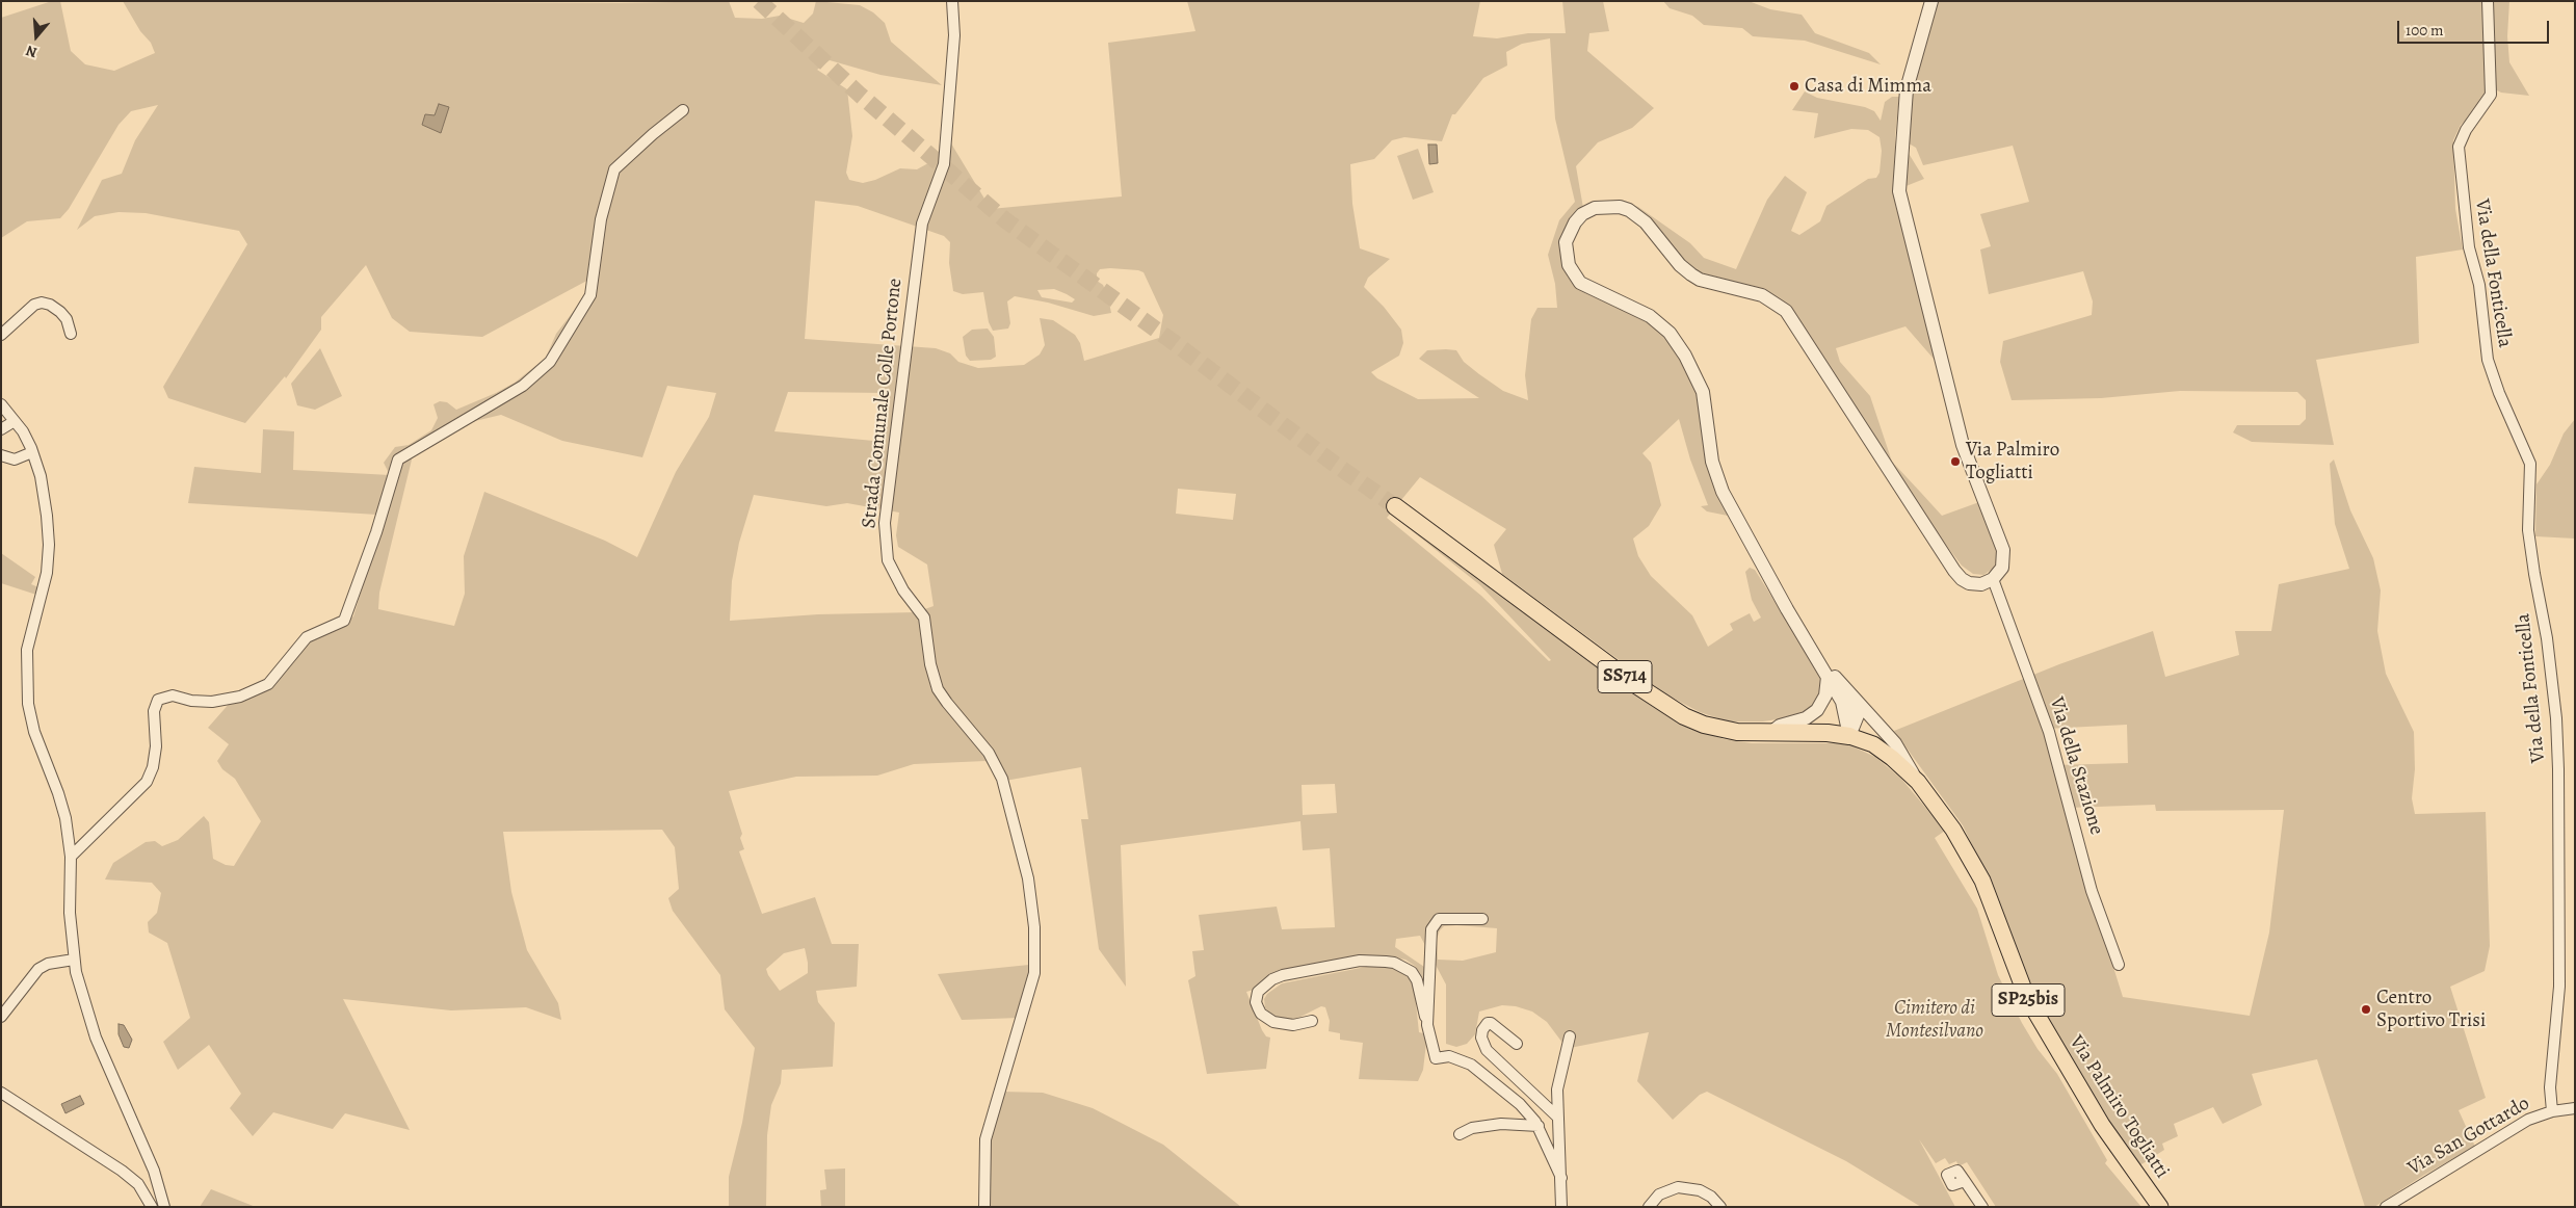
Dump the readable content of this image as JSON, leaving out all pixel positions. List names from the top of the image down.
{
  "streets": {
    "highway": ["SS714"],
    "main road": ["SP25bis", "Via Palmiro Togliatti"],
    "street": [
      "Via della Fonticella",
      "Strada Comunale Colle Portone",
      "Via della Stazione",
      "Via San Gottardo"
    ]
  },
  "crossings": [
    ["Via della Fonticella", "Via San Gottardo"],
    ["SS714", "Via Palmiro Togliatti"],
    ["Via della Stazione", "Via Palmiro Togliatti"]
  ],
  "parks": ["Cimitero di Montesilvano"],
  "places": ["Casa di Mimma", "Via Palmiro Togliatti", "Centro Sportivo Trisi"],
  "scale_bar": "100 m",
  "north": "bottom"
}
